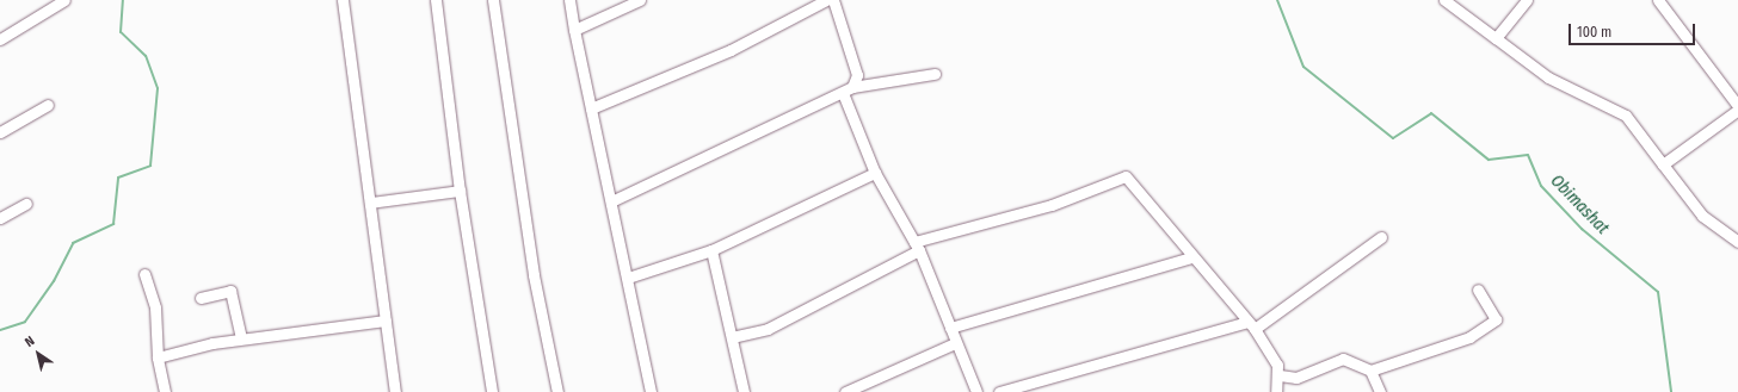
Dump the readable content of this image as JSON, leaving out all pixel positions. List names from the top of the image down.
{
  "water": ["Obimashat"],
  "scale_bar": "100 m",
  "north": "top left"
}
